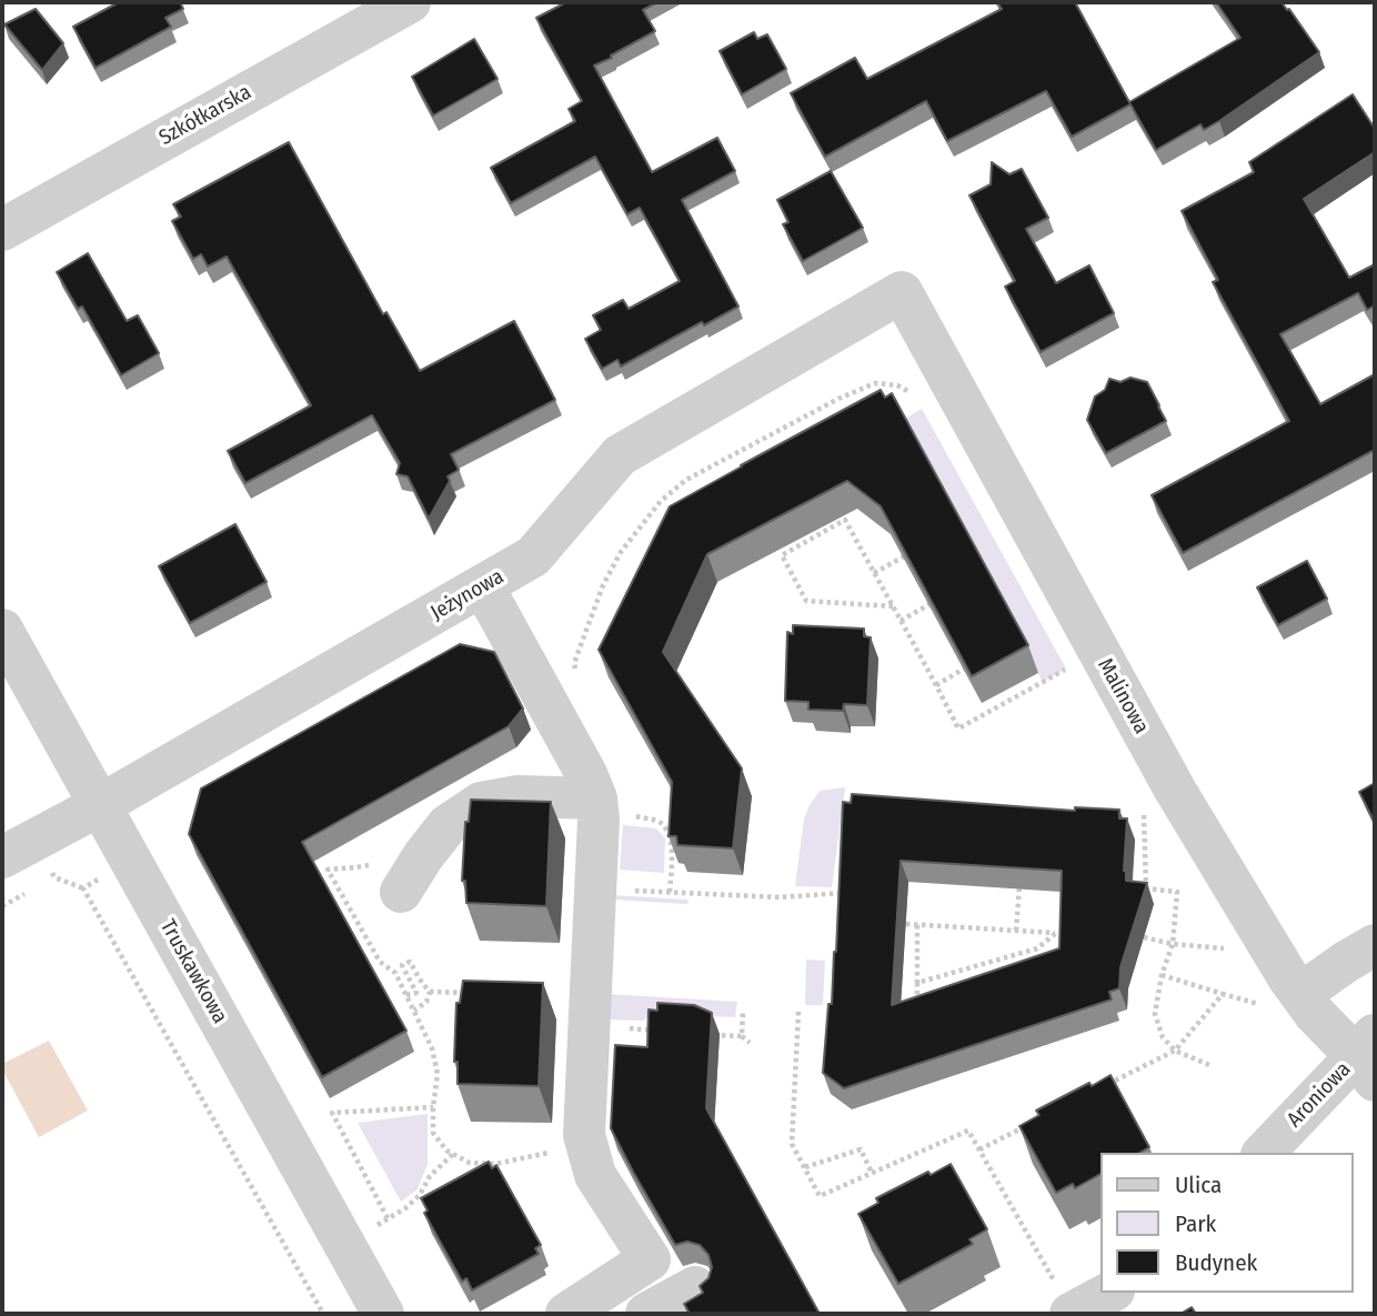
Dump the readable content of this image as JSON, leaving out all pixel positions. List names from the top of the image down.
{
  "streets": {
    "street": [
      "Szkółkarska",
      "Jeżynowa",
      "Malinowa",
      "Truskawkowa",
      "Aroniowa"
    ]
  },
  "crossings": [
    ["Jeżynowa", "Malinowa"],
    ["Jeżynowa", "Truskawkowa"],
    ["Malinowa", "Aroniowa"]
  ],
  "legend": ["Ulica", "Park", "Budynek"]
}
